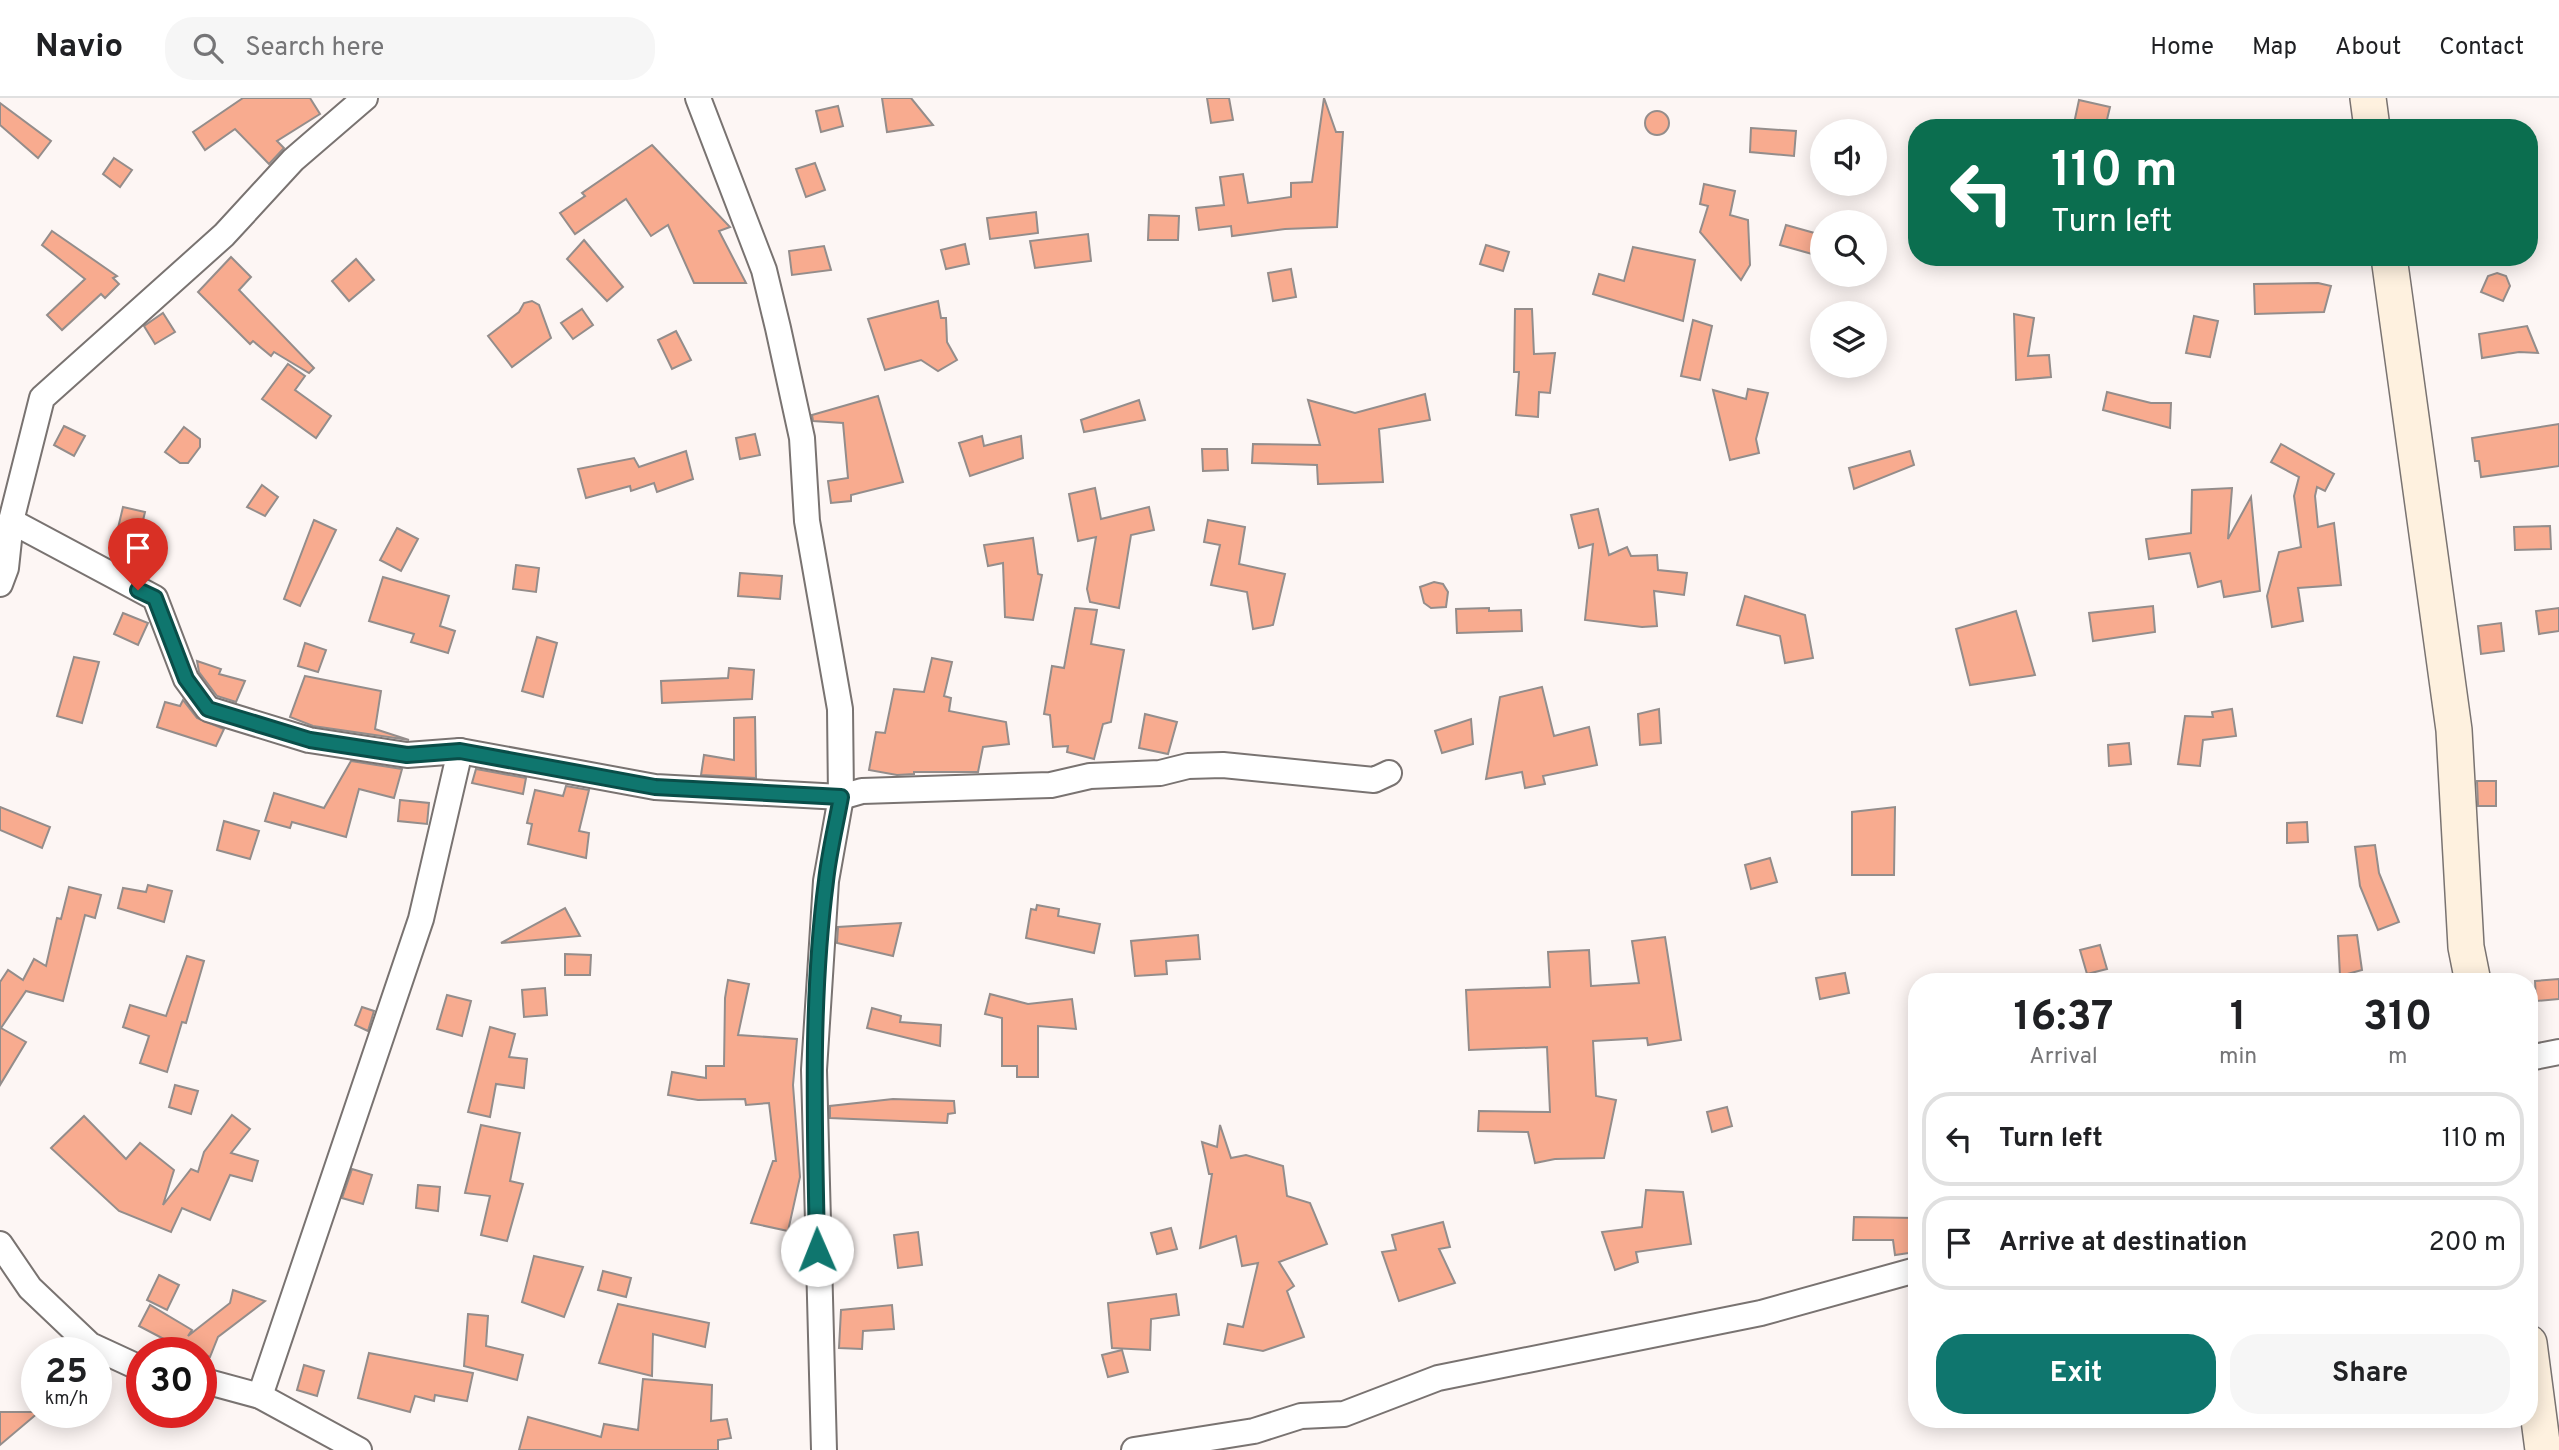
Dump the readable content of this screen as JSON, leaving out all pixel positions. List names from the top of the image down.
{
  "page": {
    "header": "Navio",
    "search": "Search here",
    "nav": [
      "Home",
      "Map",
      "About",
      "Contact"
    ],
    "turn": ["110 m", "Turn left"],
    "eta": [
      "16:37",
      "Arrival",
      "1",
      "min",
      "310",
      "m"
    ],
    "list": [
      {
        "name": "Turn left",
        "value": "110 m"
      },
      {
        "name": "Arrive at destination",
        "value": "200 m"
      }
    ],
    "buttons": ["Exit", "Share"],
    "speed": "25 km/h",
    "limit": "30"
  }
}
